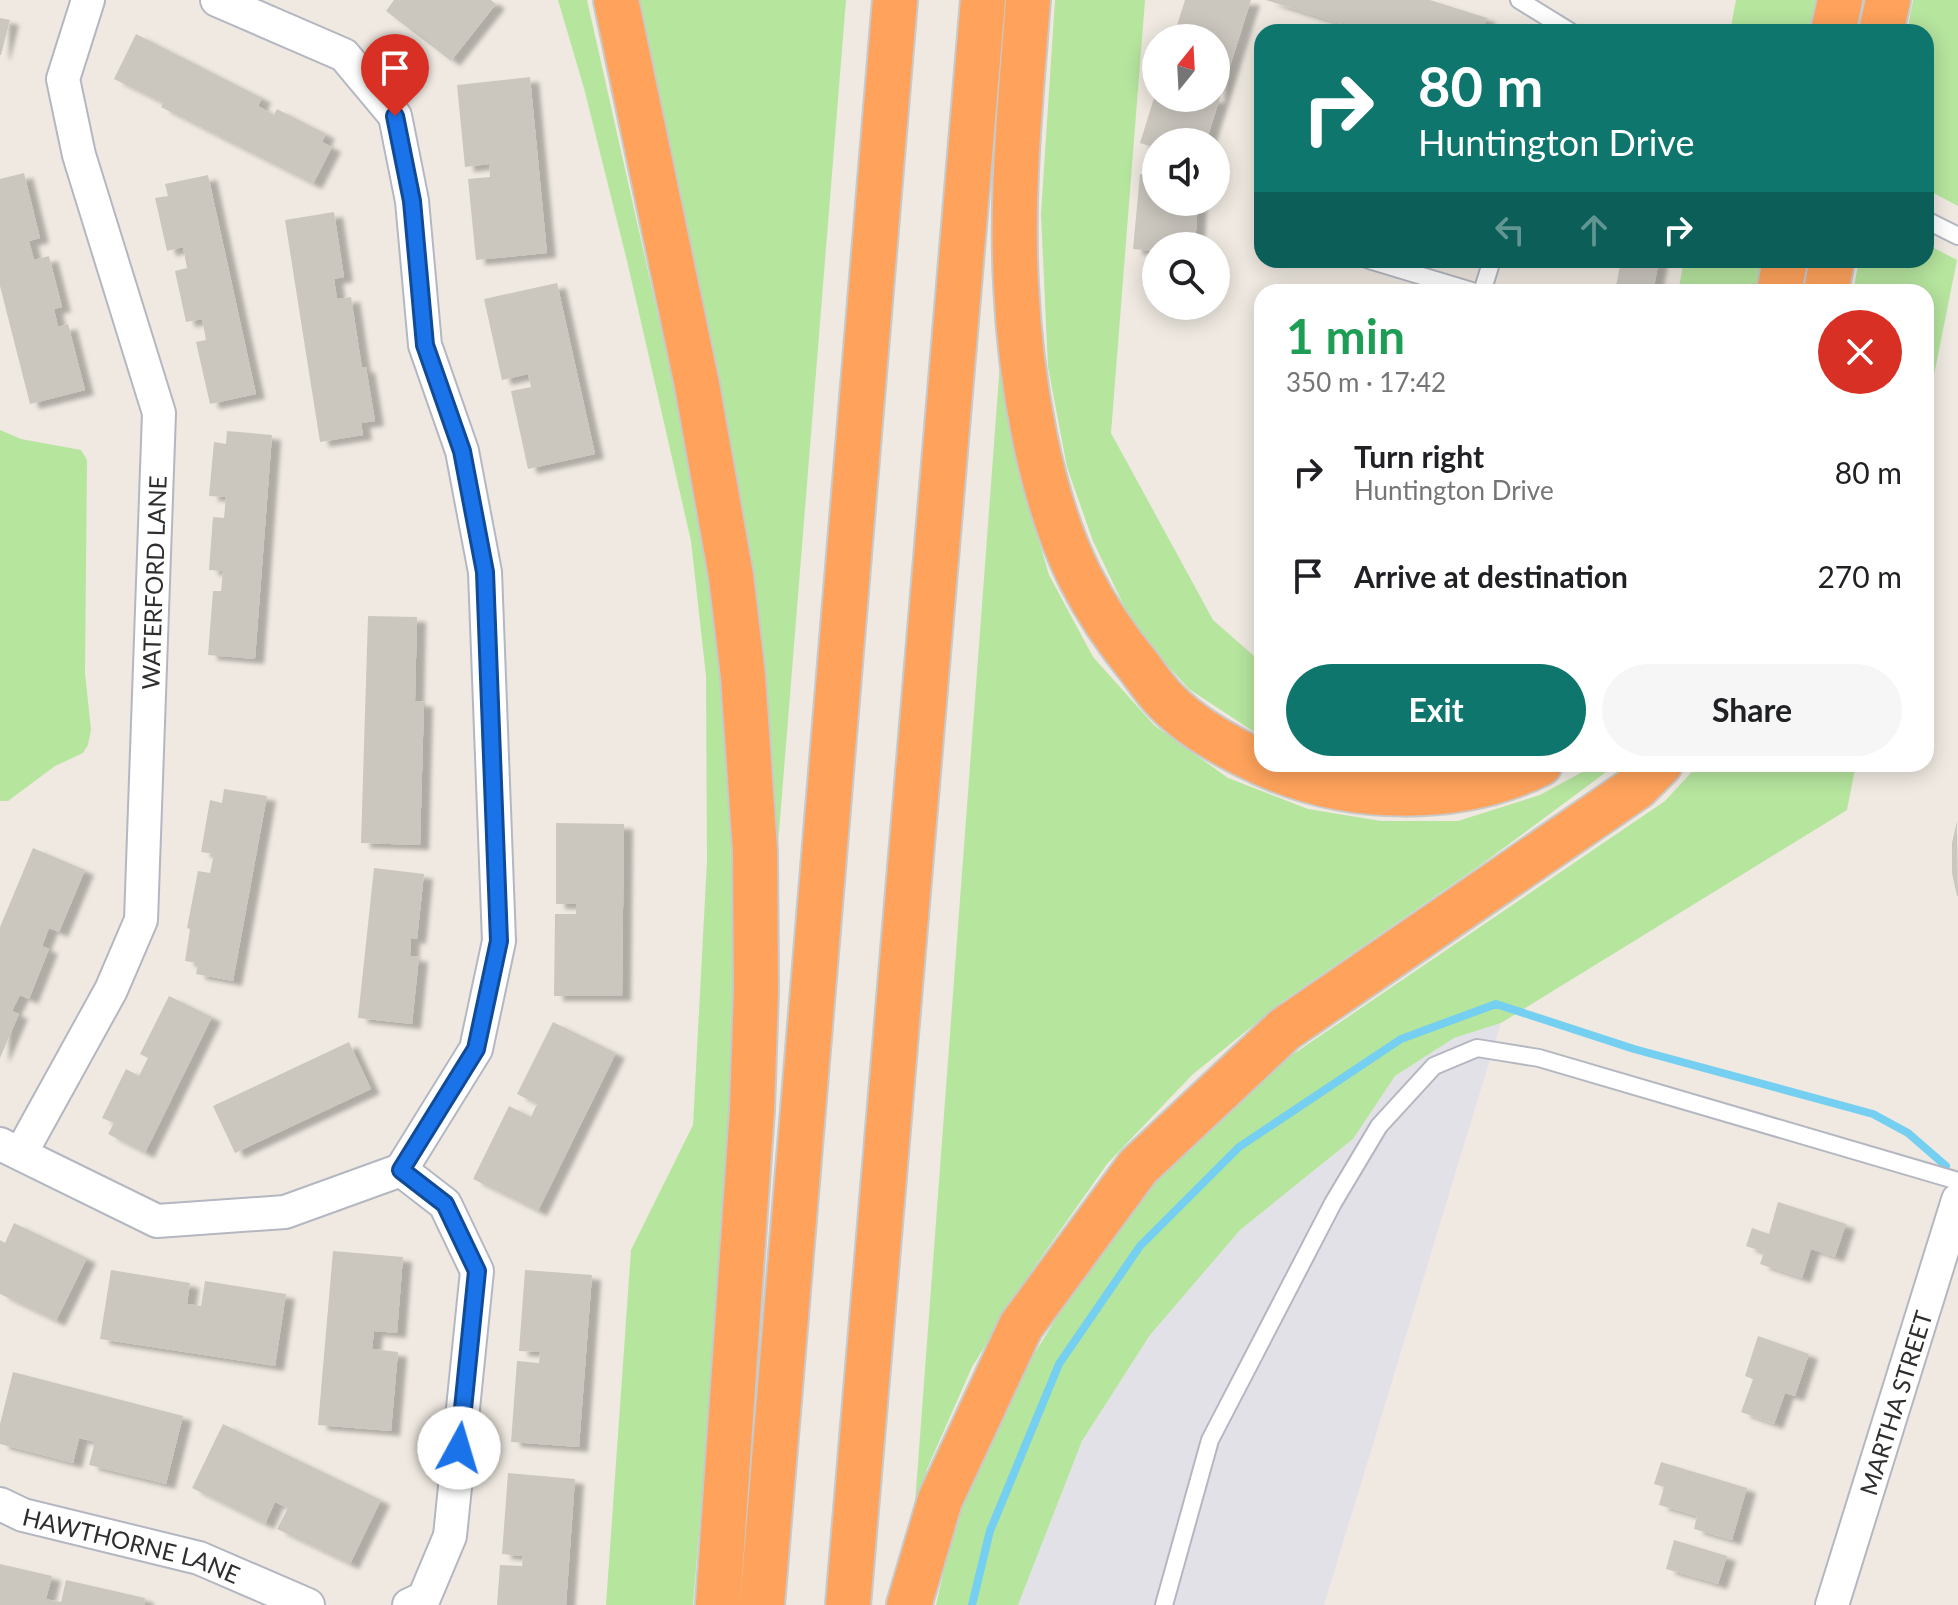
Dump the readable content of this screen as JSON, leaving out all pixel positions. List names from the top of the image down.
{
  "streets": {
    "street": ["WATERFORD LANE", "MARTHA STREET", "HAWTHORNE LANE"]
  },
  "north": "top",
  "page": {
    "turn": ["80 m", "Huntington Drive"],
    "heading": ["1 min", "350 m · 17:42"],
    "list": [
      {
        "name": "Turn right",
        "note": "Huntington Drive",
        "value": "80 m"
      },
      {
        "name": "Arrive at destination",
        "value": "270 m"
      }
    ],
    "buttons": ["Exit", "Share"]
  }
}
